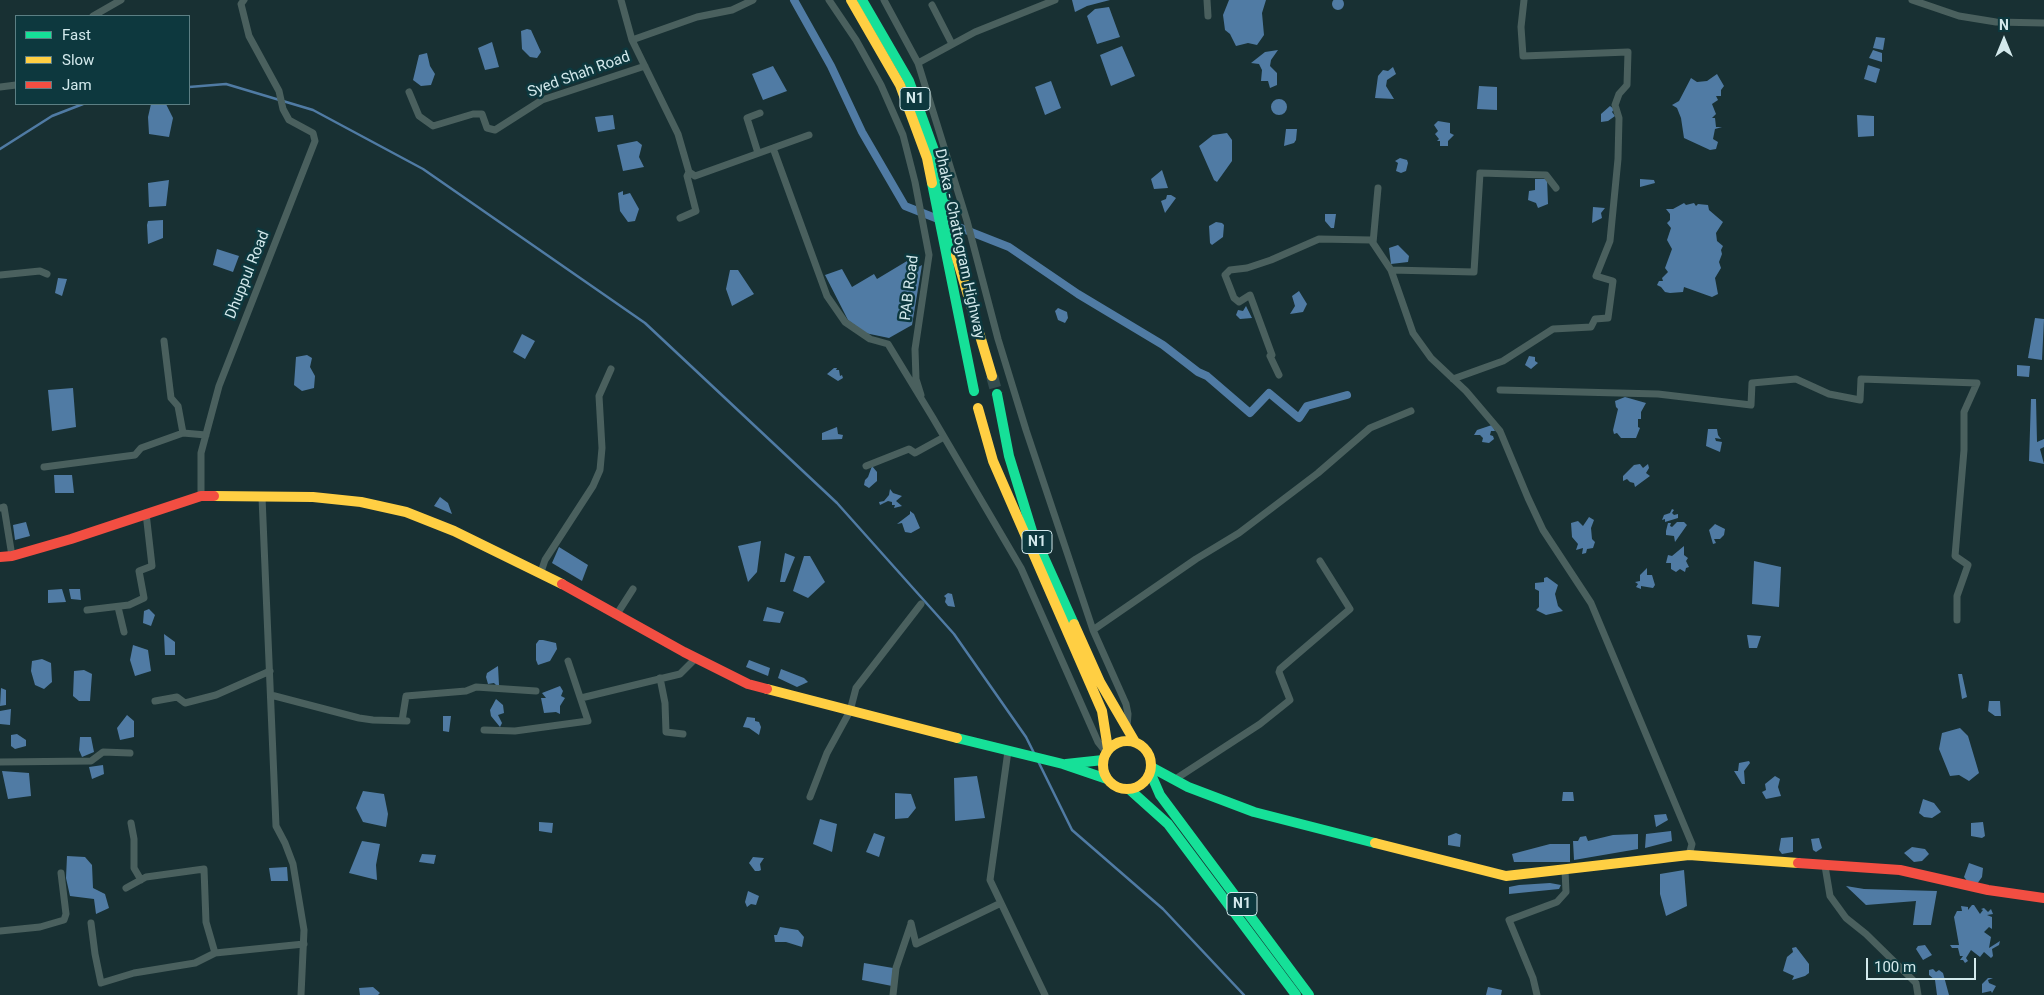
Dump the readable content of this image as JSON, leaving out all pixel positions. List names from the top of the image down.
{
  "streets": {
    "main road": ["N1", "Dhaka - Chattogram Highway"],
    "street": ["Syed Shah Road", "Dhuppul Road", "PAB Road"]
  },
  "legend": ["Fast", "Slow", "Jam"],
  "scale_bar": "100 m",
  "north": "top"
}
